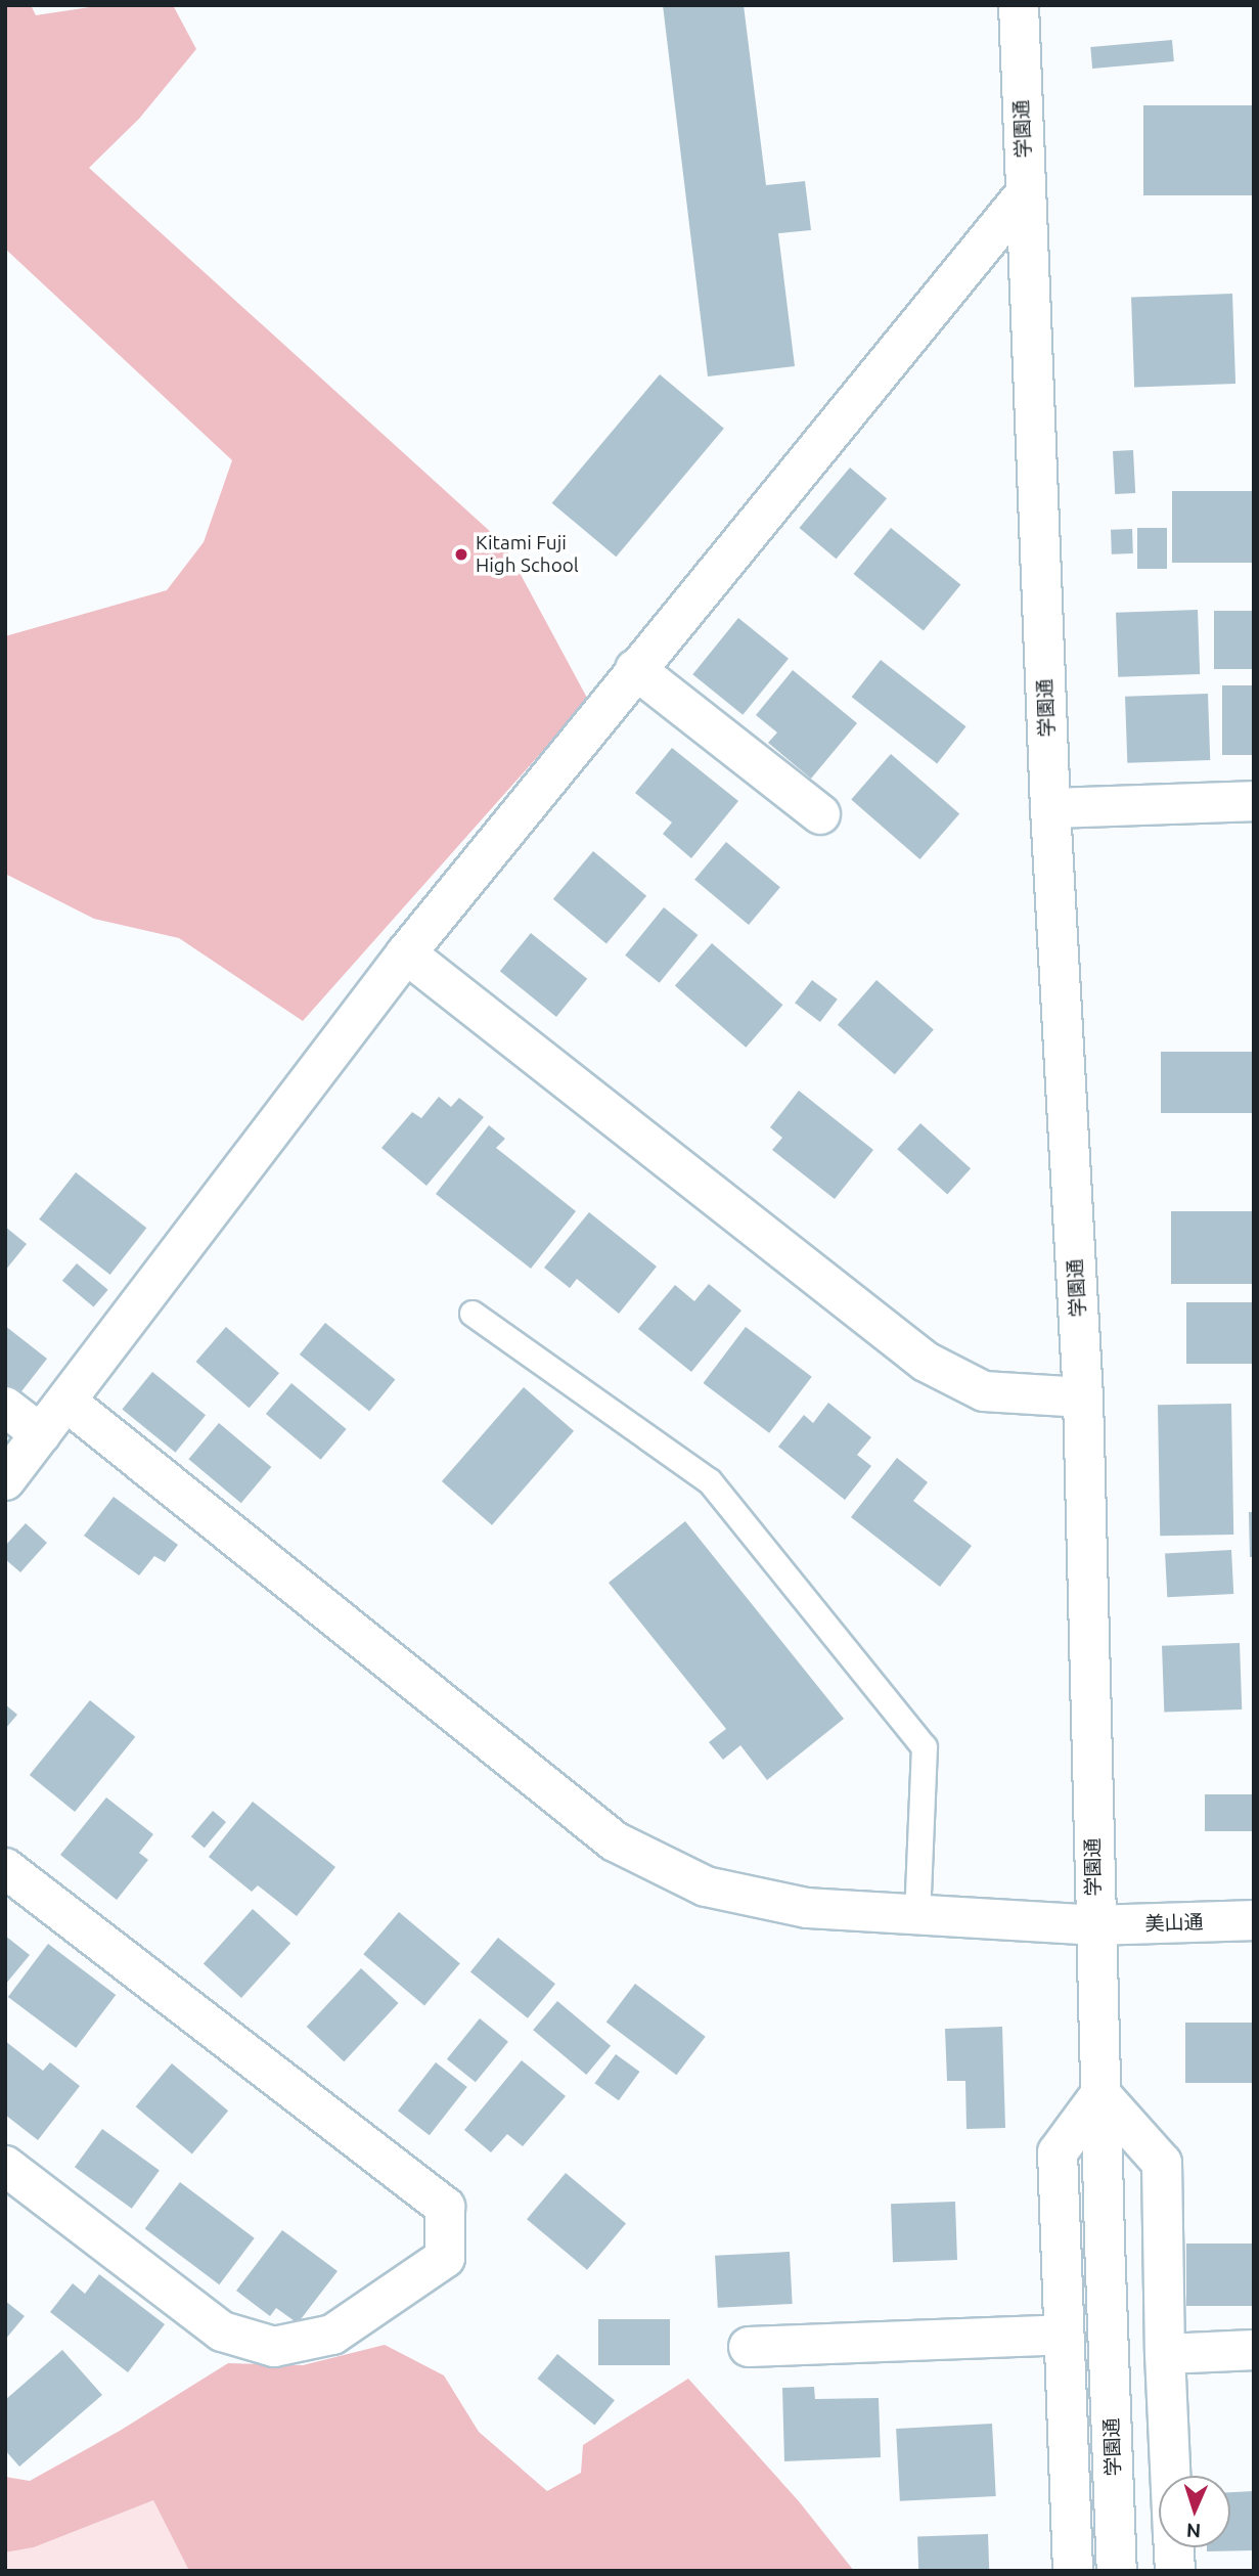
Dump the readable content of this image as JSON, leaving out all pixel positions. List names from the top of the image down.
{
  "streets": {
    "street": ["学園通", "美山通"]
  },
  "crossings": [
    ["学園通", "美山通"]
  ],
  "places": ["Kitami Fuji High School"],
  "north": "bottom"
}
